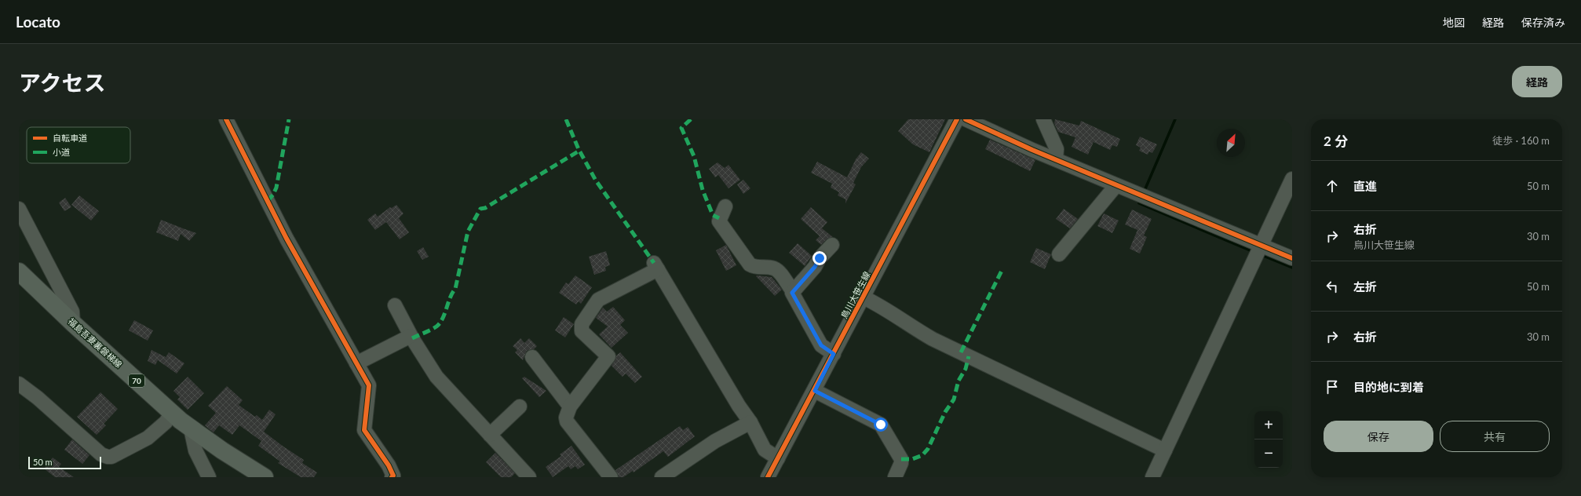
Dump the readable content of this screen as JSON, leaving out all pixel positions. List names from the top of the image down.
{
  "streets": {
    "main road": ["福島吾妻裏磐梯線", "70"],
    "street": ["鳥川大笹生線"]
  },
  "legend": ["自転車道", "小道"],
  "scale_bar": "50 m",
  "north": "top right",
  "page": {
    "header": "Locato",
    "nav": ["地図", "経路", "保存済み"],
    "title": "アクセス",
    "buttons": [
      "経路",
      ["保存", "共有"]
    ],
    "heading": ["2 分", "徒歩 · 160 m"],
    "list": [
      ["直進", "50 m"],
      ["右折", "鳥川大笹生線", "30 m"],
      ["左折", "50 m"],
      ["右折", "30 m"],
      "目的地に到着"
    ],
    "map_buttons": ["+", "−"],
    "scale": "50 m"
  }
}
